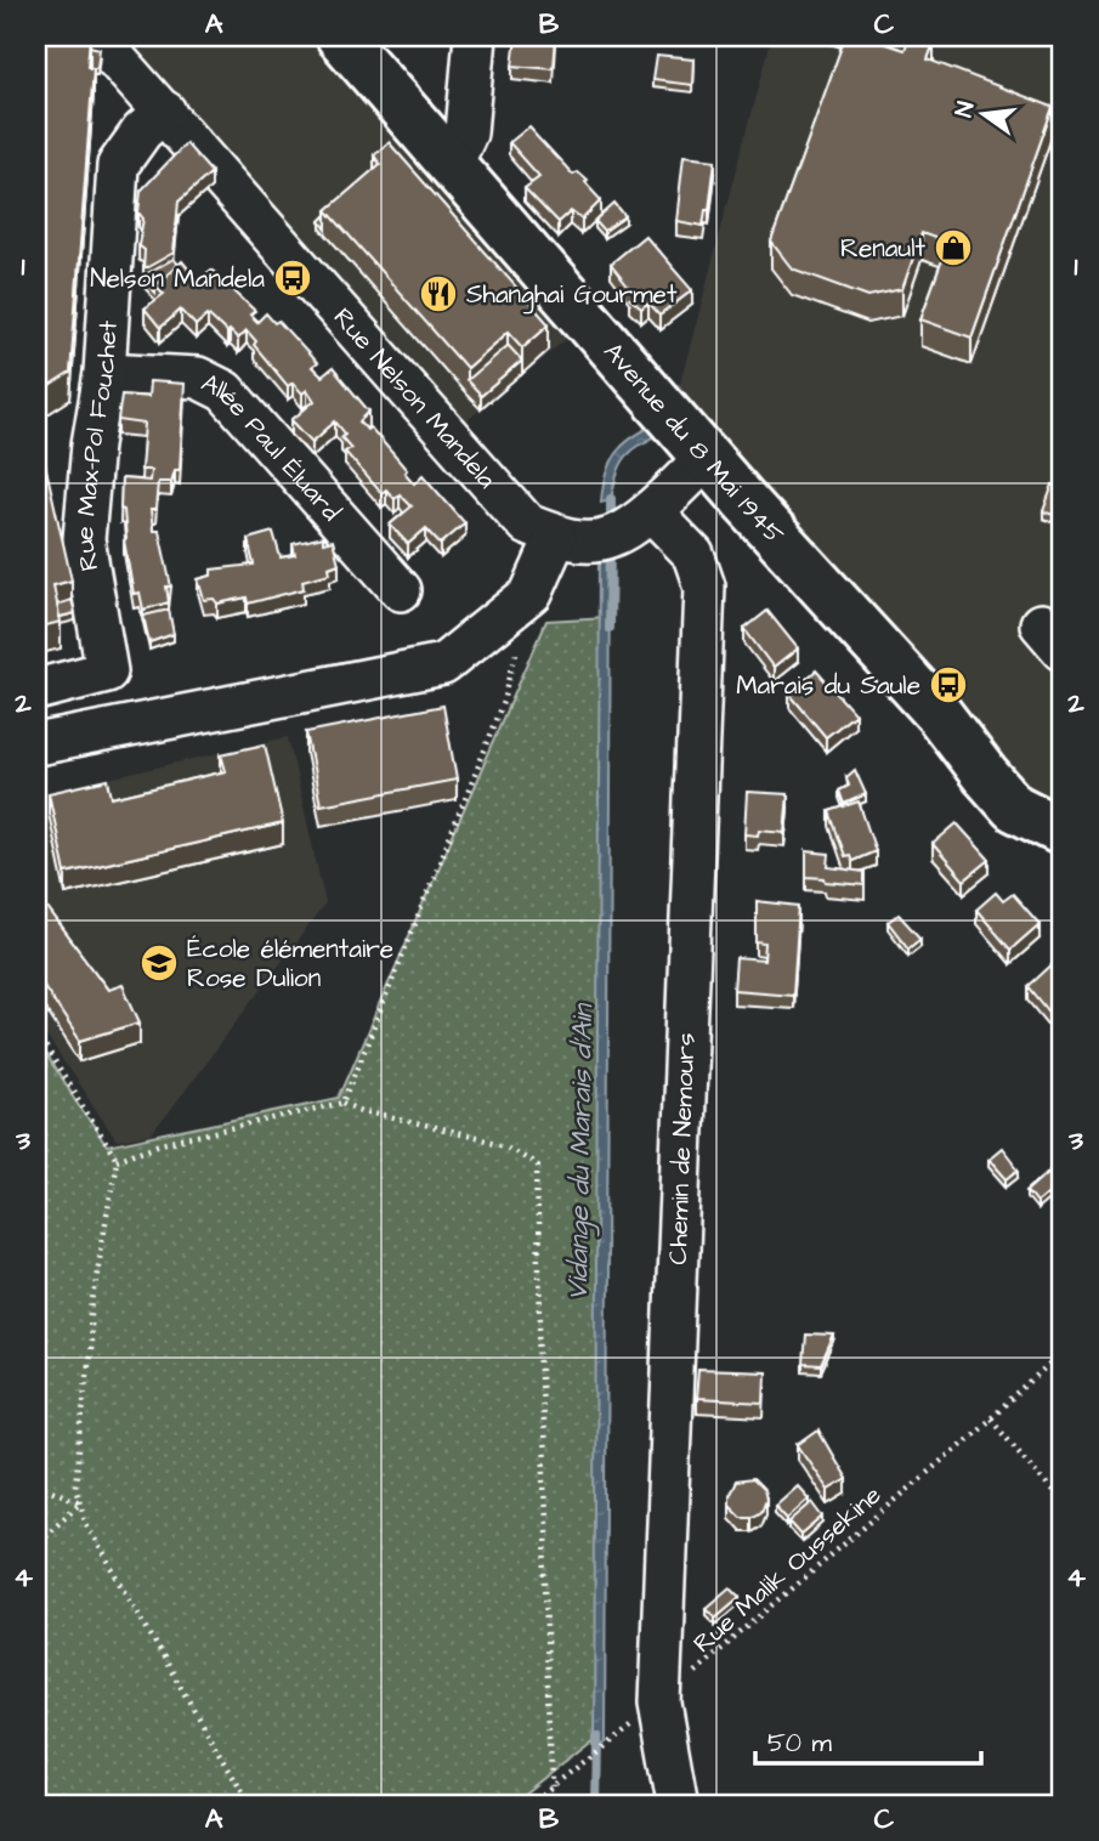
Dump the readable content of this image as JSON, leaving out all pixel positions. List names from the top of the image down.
{
  "streets": {
    "main road": ["Avenue du 8 Mai 1945"],
    "street": [
      "Rue Nelson Mandela",
      "Rue Max-Pol Fouchet",
      "Allée Paul Éluard",
      "Chemin de Nemours"
    ],
    "path": ["Rue Malik Oussekine"]
  },
  "crossings": [
    ["Rue Nelson Mandela", "Avenue du 8 Mai 1945"],
    ["Rue Nelson Mandela", "Rue Max-Pol Fouchet"],
    ["Rue Nelson Mandela", "Chemin de Nemours"],
    ["Rue Max-Pol Fouchet", "Allée Paul Éluard"],
    ["Chemin de Nemours", "Rue Malik Oussekine"]
  ],
  "water": ["Vidange du Marais d'Ain"],
  "places": {
    "shop": ["Renault"],
    "bus stop": ["Nelson Mandela", "Marais du Saule"],
    "restaurant": ["Shanghai Gourmet"],
    "school or university": ["École élémentaire Rose Dulion"]
  },
  "scale_bar": "50 m",
  "north": "left",
  "grid": {
    "columns": ["A", "B", "C"],
    "rows": [
      "1",
      "2",
      "3",
      "4"
    ]
  }
}
